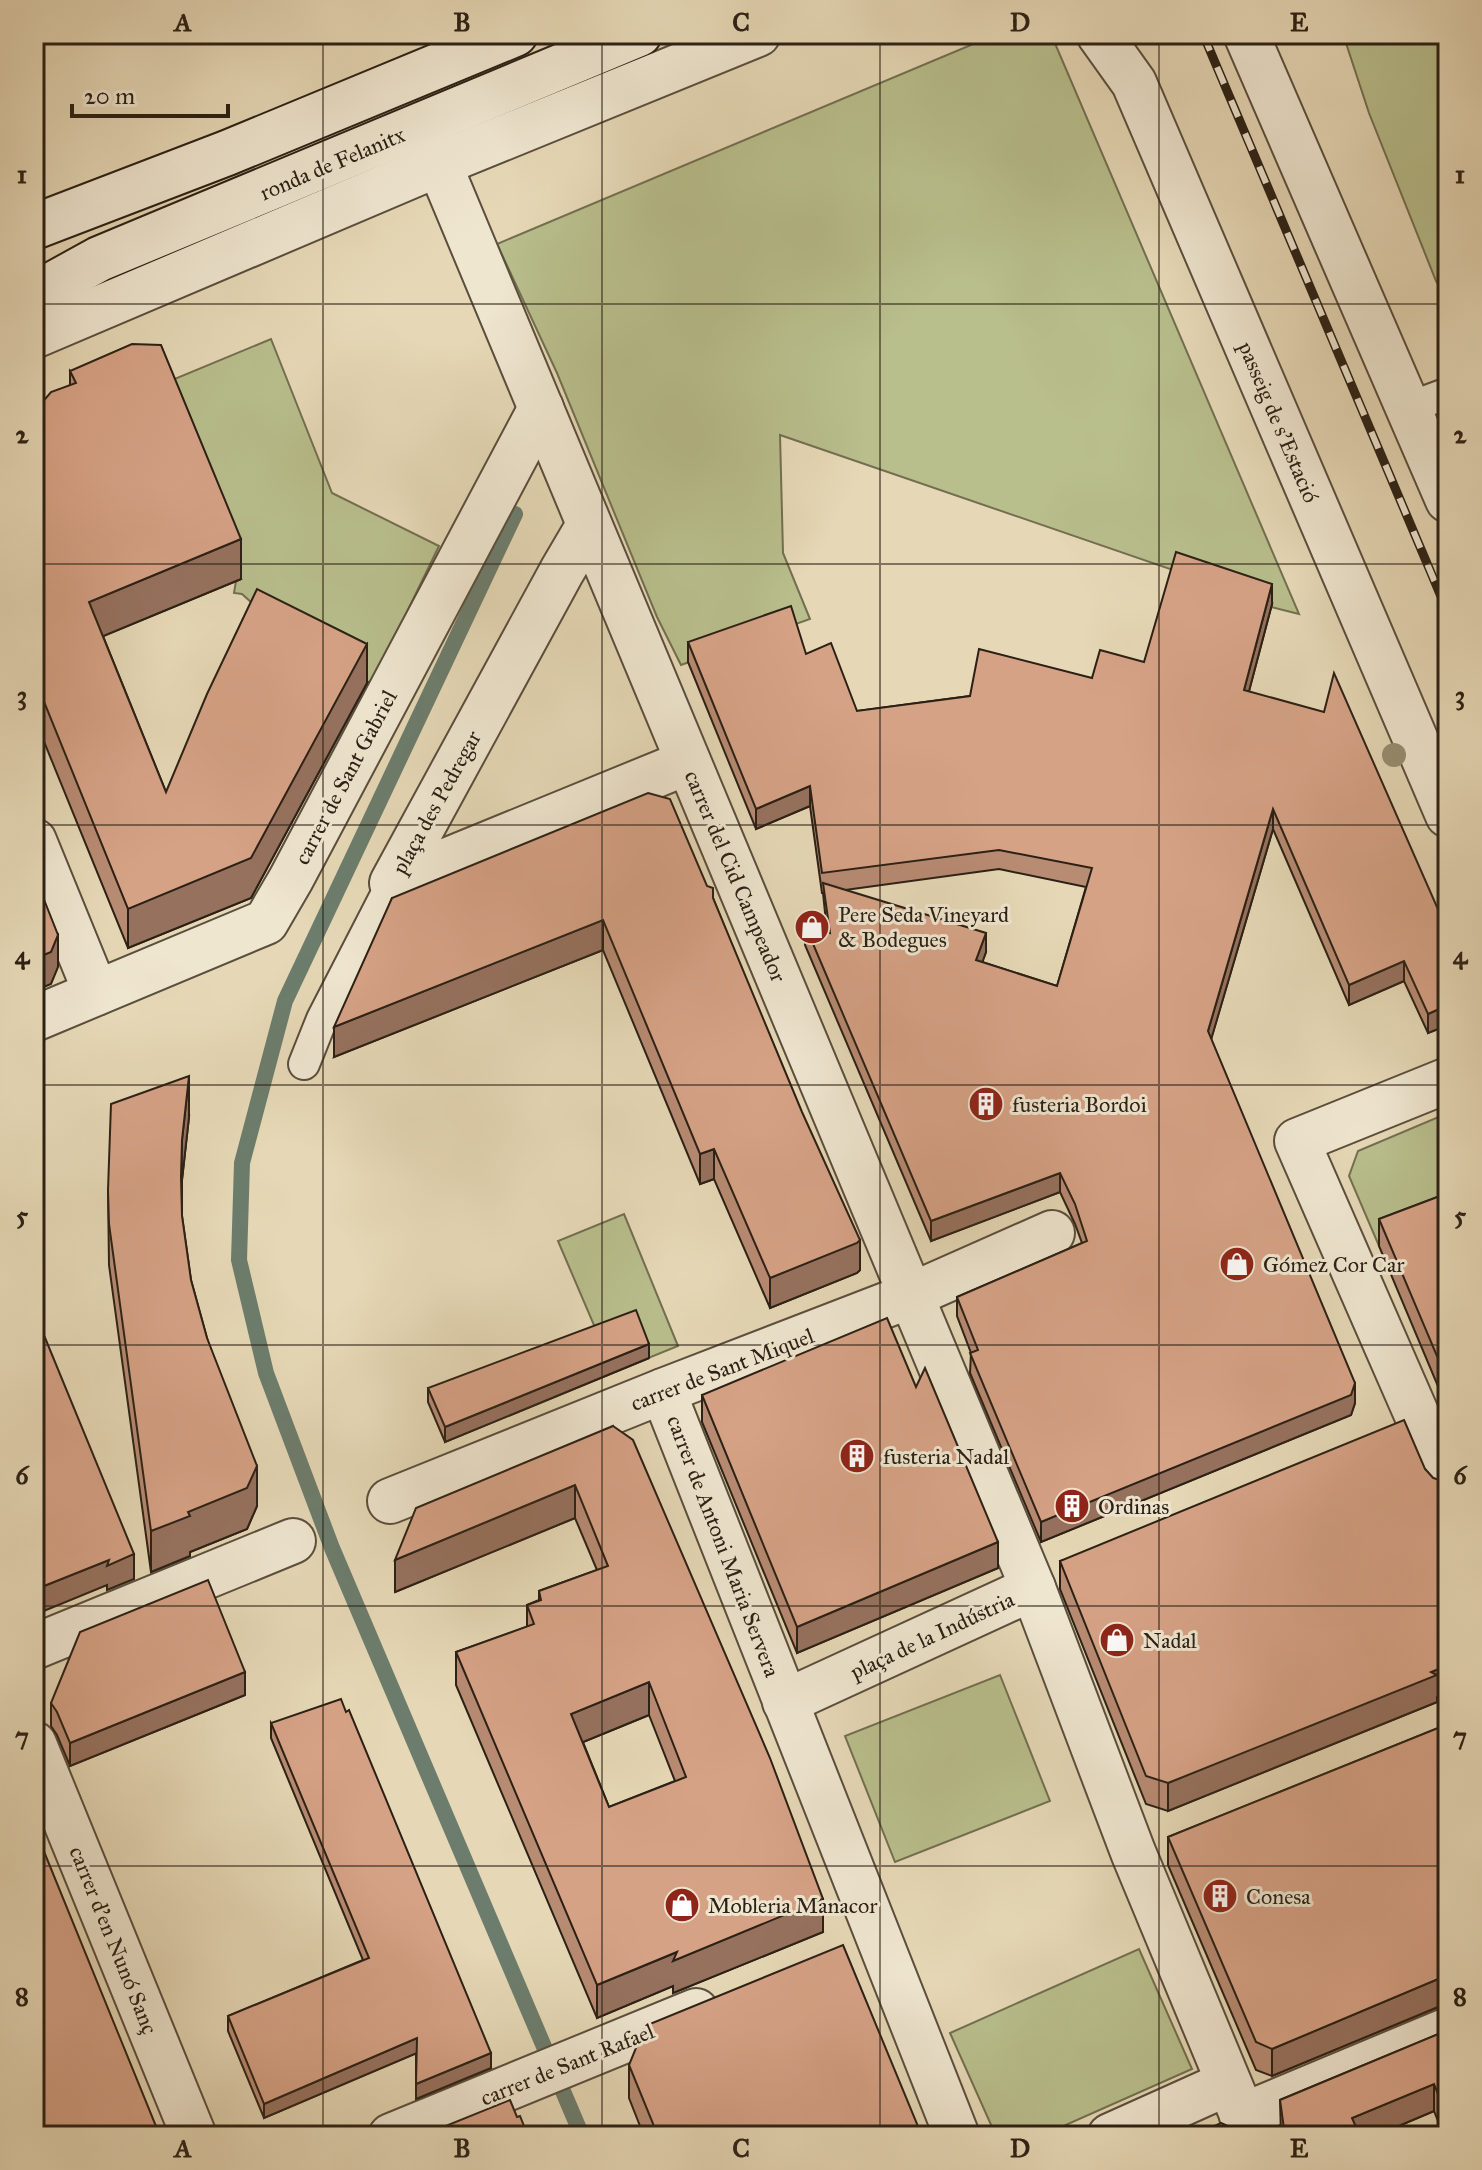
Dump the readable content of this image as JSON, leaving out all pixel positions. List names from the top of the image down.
{
  "streets": {
    "street": [
      "ronda de Felanitx",
      "passeig de s'Estació",
      "carrer de Sant Gabriel",
      "plaça des Pedregar",
      "carrer del Cid Campeador",
      "carrer de Sant Miquel",
      "carrer de Antoni Maria Servera",
      "plaça de la Indústria",
      "carrer d'en Nunó Sanç",
      "carrer de Sant Rafael"
    ]
  },
  "crossings": [
    ["carrer de Sant Gabriel", "carrer del Cid Campeador"],
    ["plaça des Pedregar", "carrer del Cid Campeador"],
    ["carrer del Cid Campeador", "carrer de Sant Miquel"],
    ["carrer del Cid Campeador", "plaça de la Indústria"],
    ["carrer de Sant Miquel", "carrer de Antoni Maria Servera"],
    ["carrer de Antoni Maria Servera", "plaça de la Indústria"]
  ],
  "places": {
    "shop": [
      "Pere Seda Vineyard & Bodegues",
      "Gómez Cor Car",
      "Nadal",
      "Mobleria Manacor"
    ],
    "building": [
      "fusteria Bordoi",
      "fusteria Nadal",
      "Ordinas",
      "Conesa"
    ]
  },
  "scale_bar": "20 m",
  "grid": {
    "columns": [
      "A",
      "B",
      "C",
      "D",
      "E"
    ],
    "rows": [
      "1",
      "2",
      "3",
      "4",
      "5",
      "6",
      "7",
      "8"
    ]
  }
}
